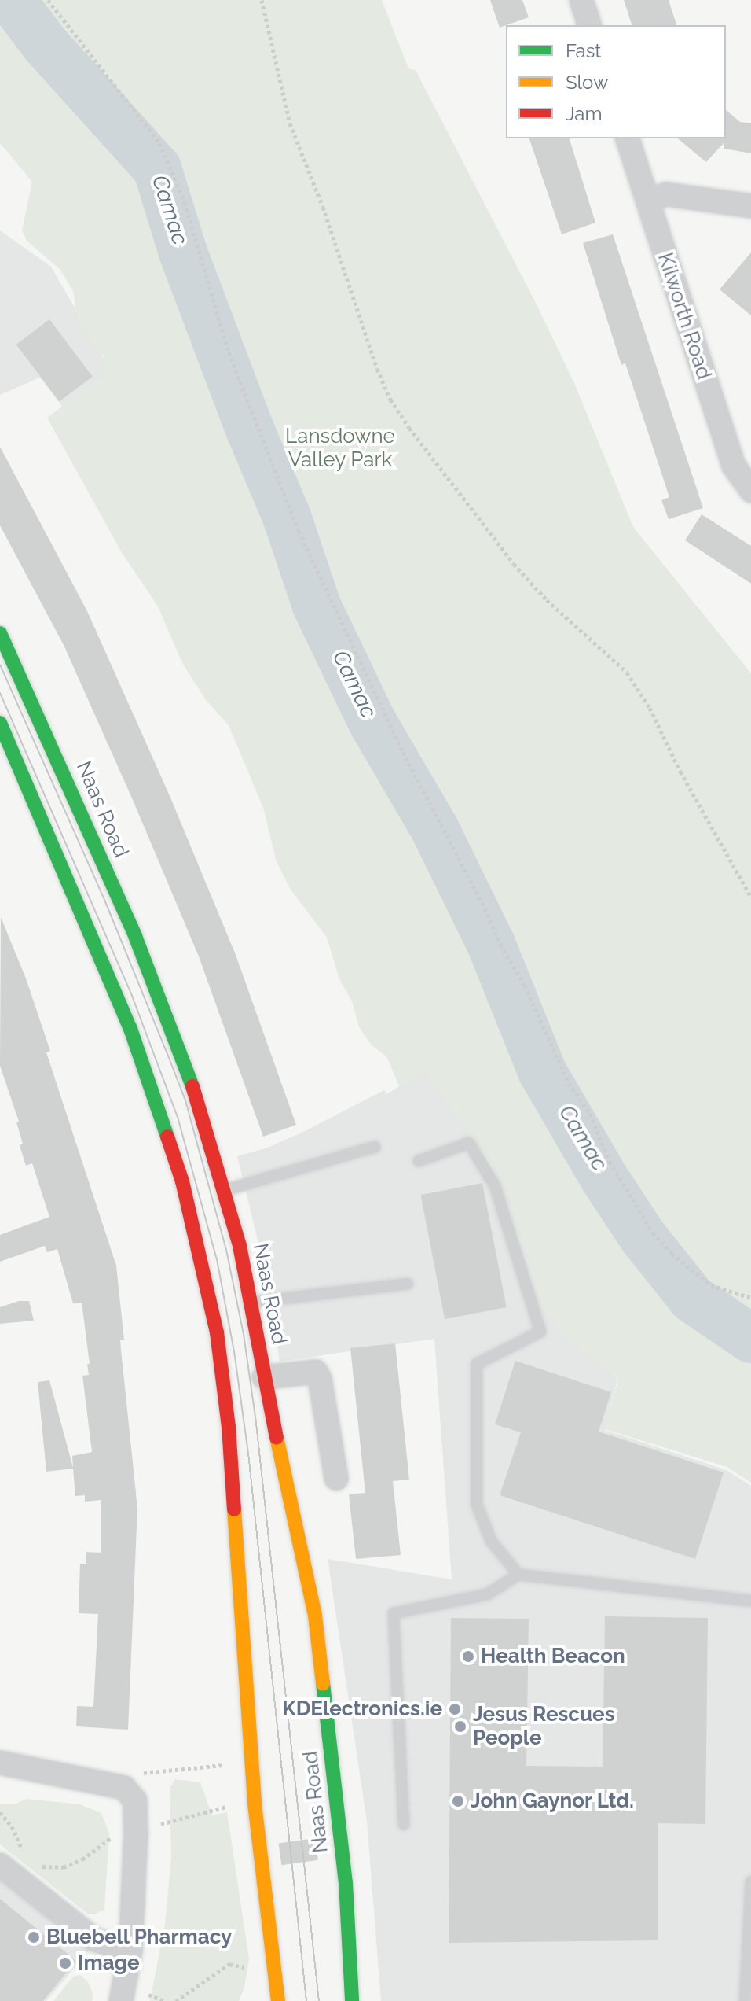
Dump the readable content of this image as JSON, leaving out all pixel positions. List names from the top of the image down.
{
  "streets": {
    "main road": ["Naas Road"],
    "street": ["Kilworth Road"]
  },
  "water": ["Camac"],
  "parks": ["Lansdowne Valley Park"],
  "places": [
    "Health Beacon",
    "KDElectronics.ie",
    "Jesus Rescues People",
    "John Gaynor Ltd.",
    "Bluebell Pharmacy",
    "Image"
  ],
  "legend": ["Fast", "Slow", "Jam"]
}
